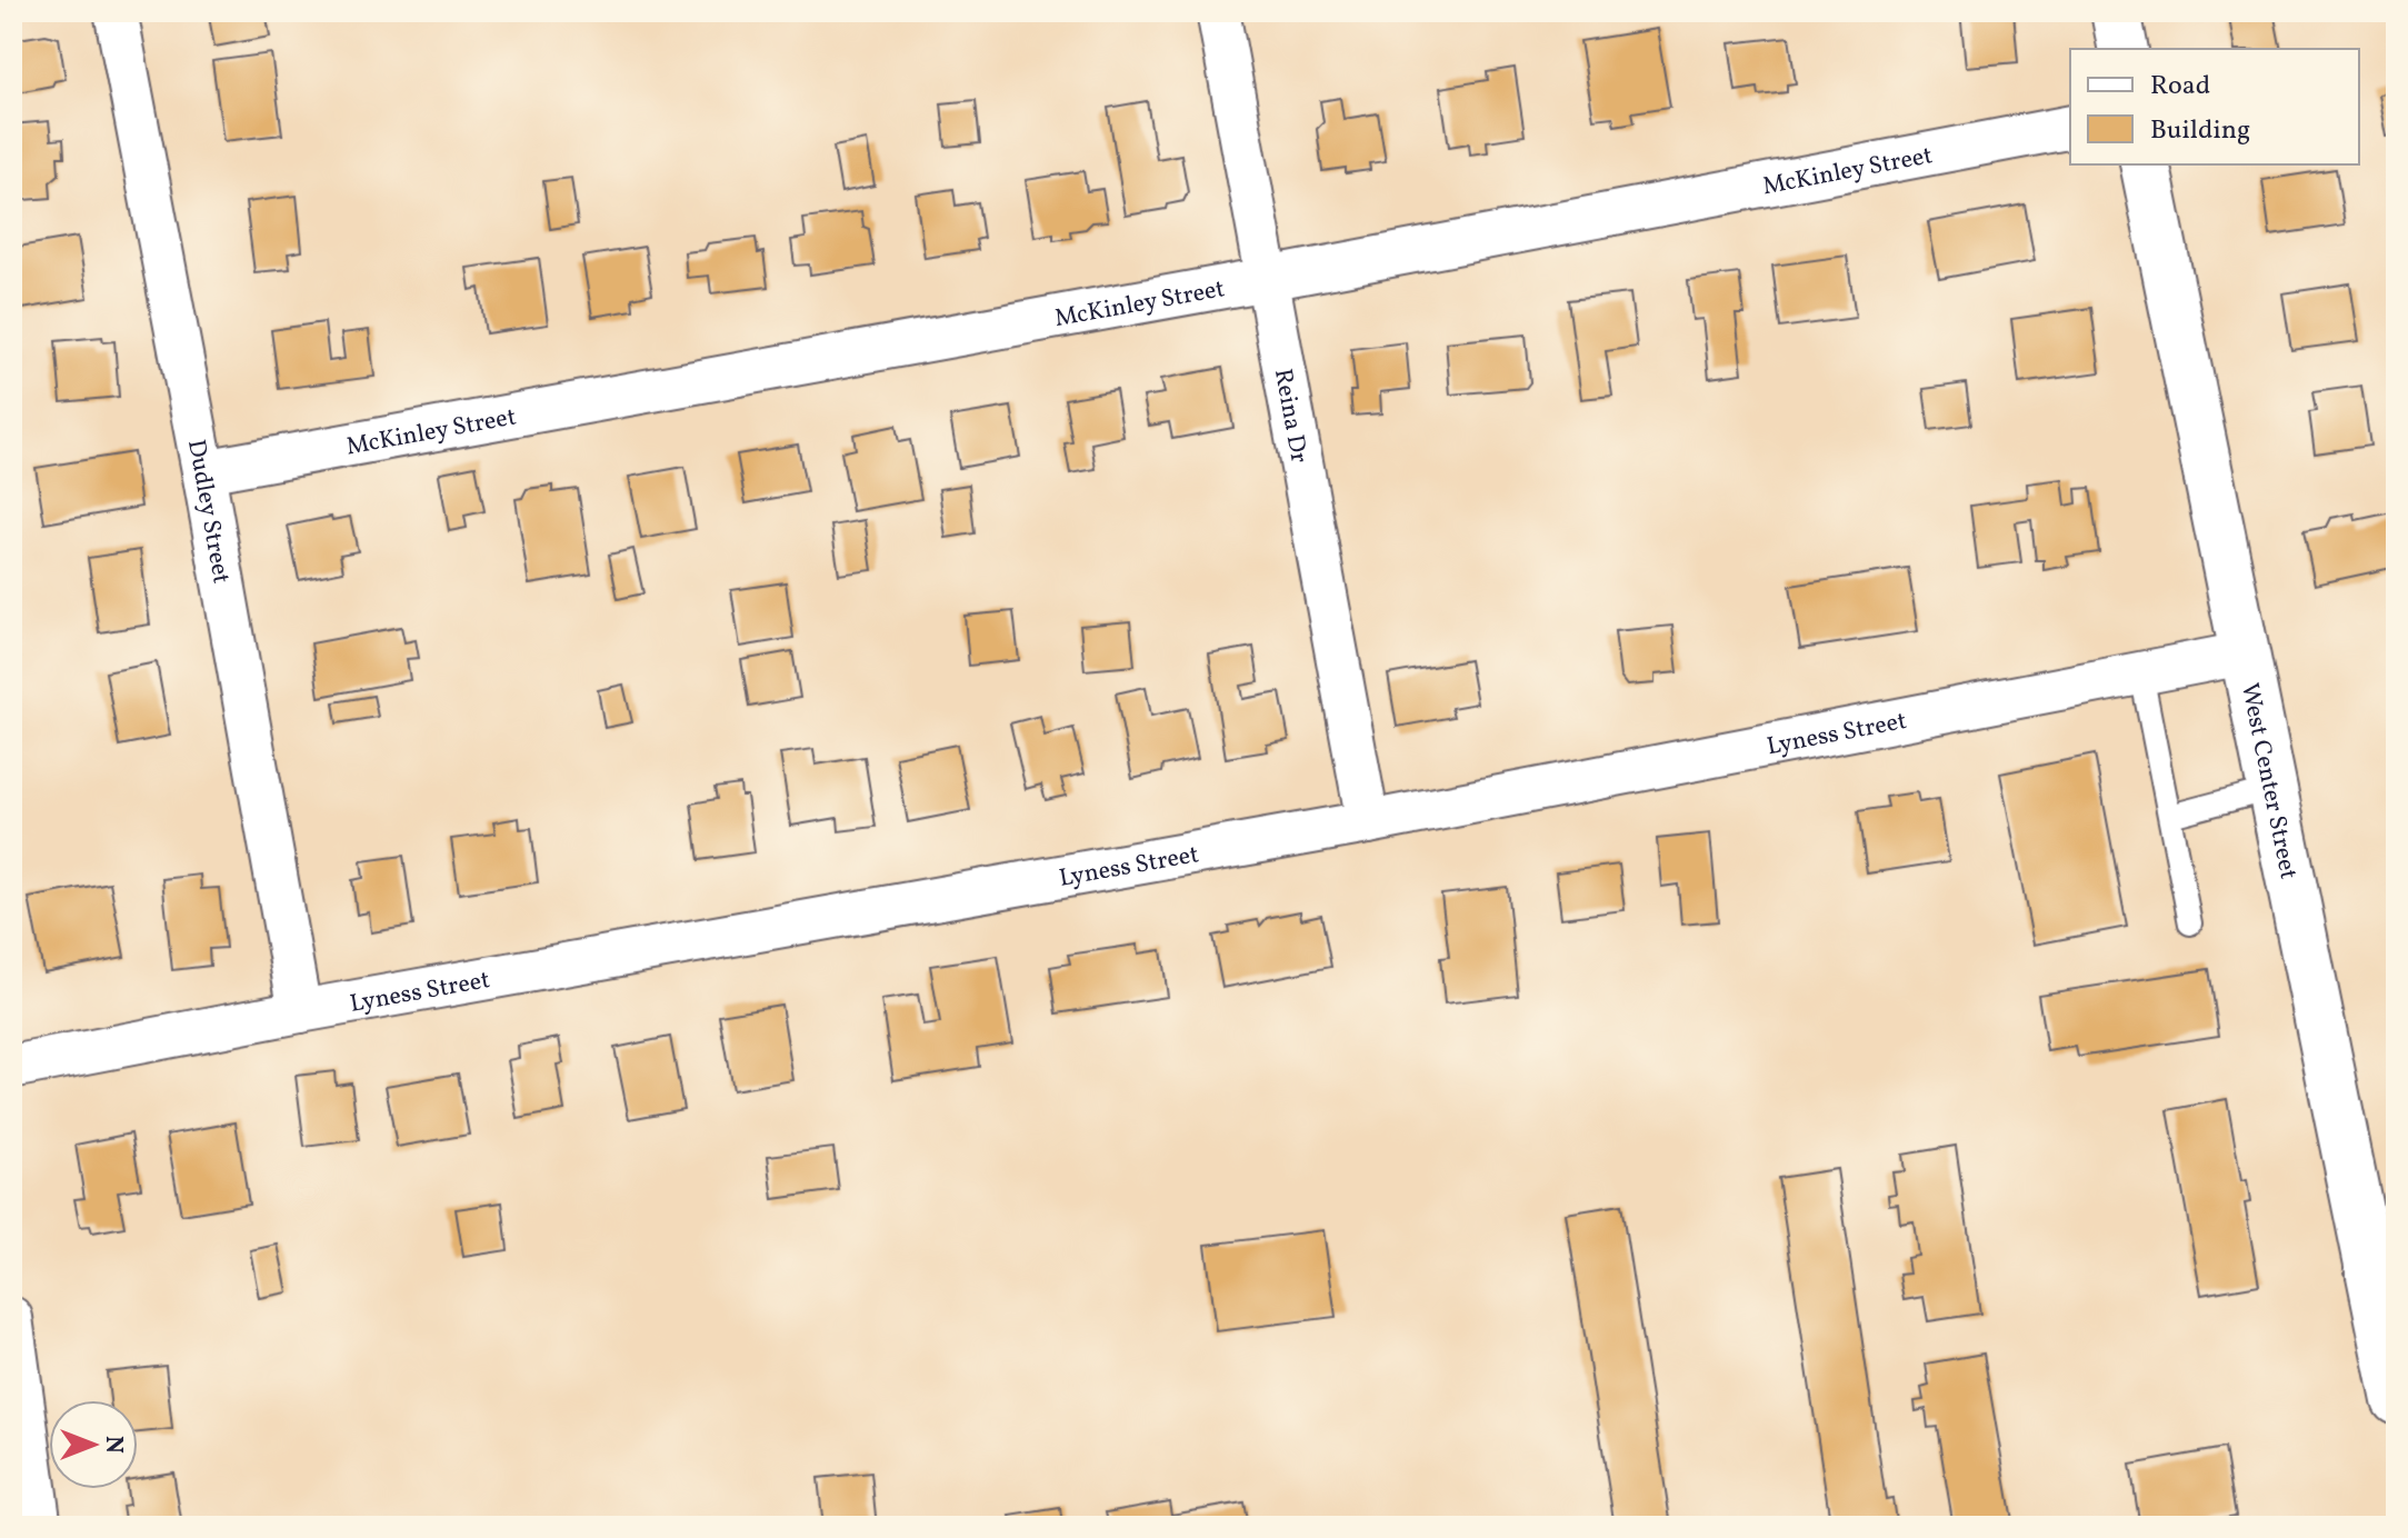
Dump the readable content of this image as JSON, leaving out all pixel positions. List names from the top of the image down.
{
  "streets": {
    "main road": ["West Center Street"],
    "street": [
      "McKinley Street",
      "Reina Dr",
      "Dudley Street",
      "Lyness Street"
    ]
  },
  "crossings": [
    ["McKinley Street", "Reina Dr"],
    ["McKinley Street", "Dudley Street"],
    ["Reina Dr", "Lyness Street"],
    ["Dudley Street", "Lyness Street"],
    ["Lyness Street", "West Center Street"]
  ],
  "legend": ["Road", "Building"],
  "north": "right"
}
